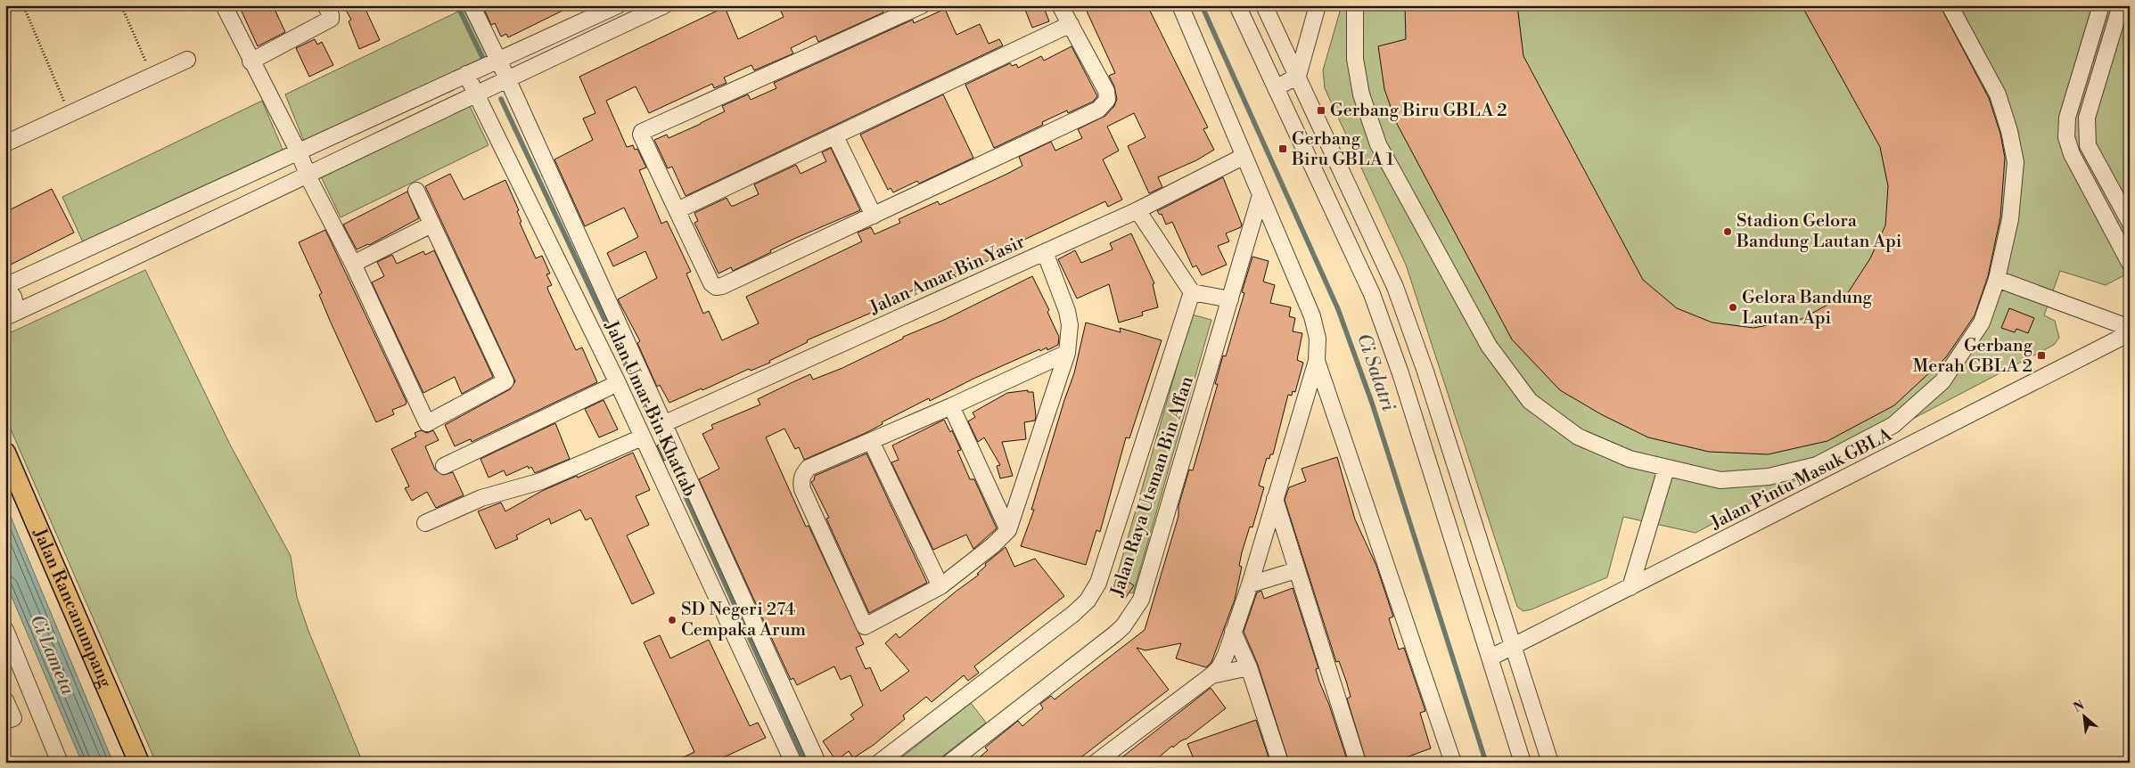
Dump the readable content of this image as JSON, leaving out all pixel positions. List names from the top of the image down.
{
  "streets": {
    "main road": ["Jalan Rancanumpang"],
    "street": [
      "Jalan Amar Bin Yasir",
      "Jalan Umar Bin Khattab",
      "Jalan Pintu Masuk GBLA",
      "Jalan Raya Utsman Bin Affan"
    ]
  },
  "crossings": [
    ["Jalan Amar Bin Yasir", "Jalan Umar Bin Khattab"]
  ],
  "water": ["Ci Salatri", "Ci Lameta"],
  "places": {
    "transit": ["Gerbang Biru GBLA 2", "Gerbang Biru GBLA 1", "Gerbang Merah GBLA 2"],
    "other": ["Stadion Gelora Bandung Lautan Api", "Gelora Bandung Lautan Api", "SD Negeri 274 Cempaka Arum"]
  },
  "north": "top left"
}
